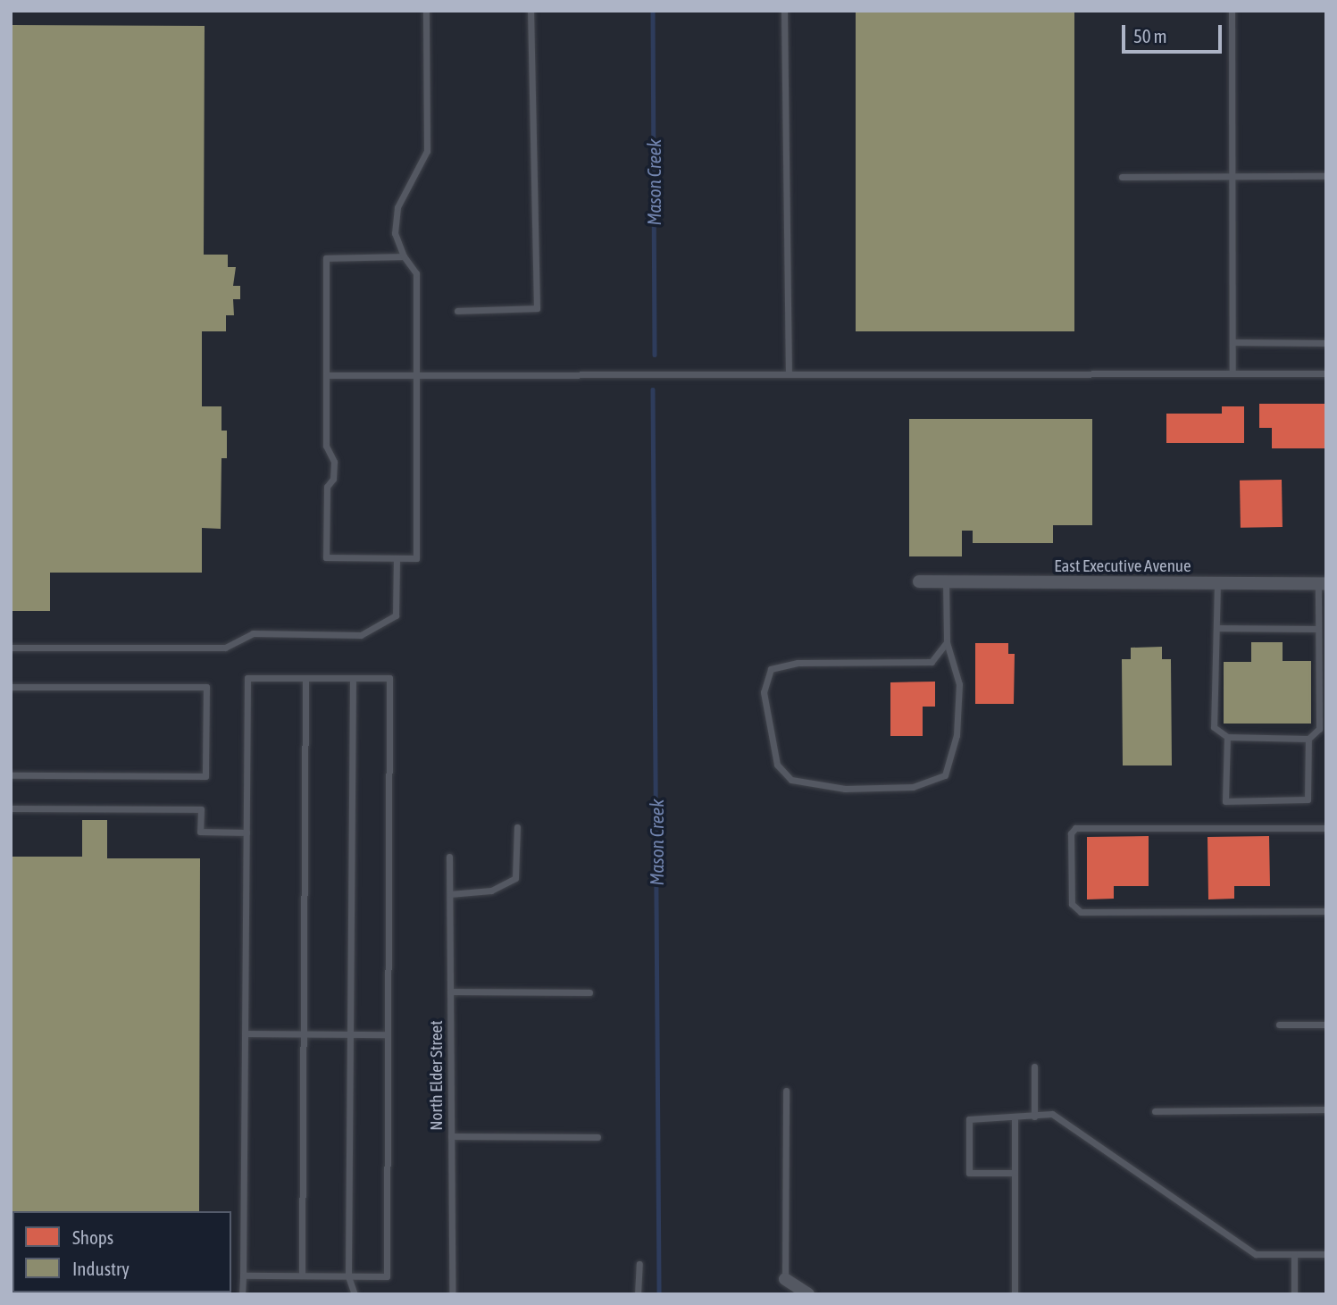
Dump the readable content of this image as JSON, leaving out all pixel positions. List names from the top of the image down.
{
  "streets": {
    "street": ["East Executive Avenue"],
    "lane": ["North Elder Street"]
  },
  "water": ["Mason Creek"],
  "legend": ["Shops", "Industry"],
  "scale_bar": "50 m"
}
